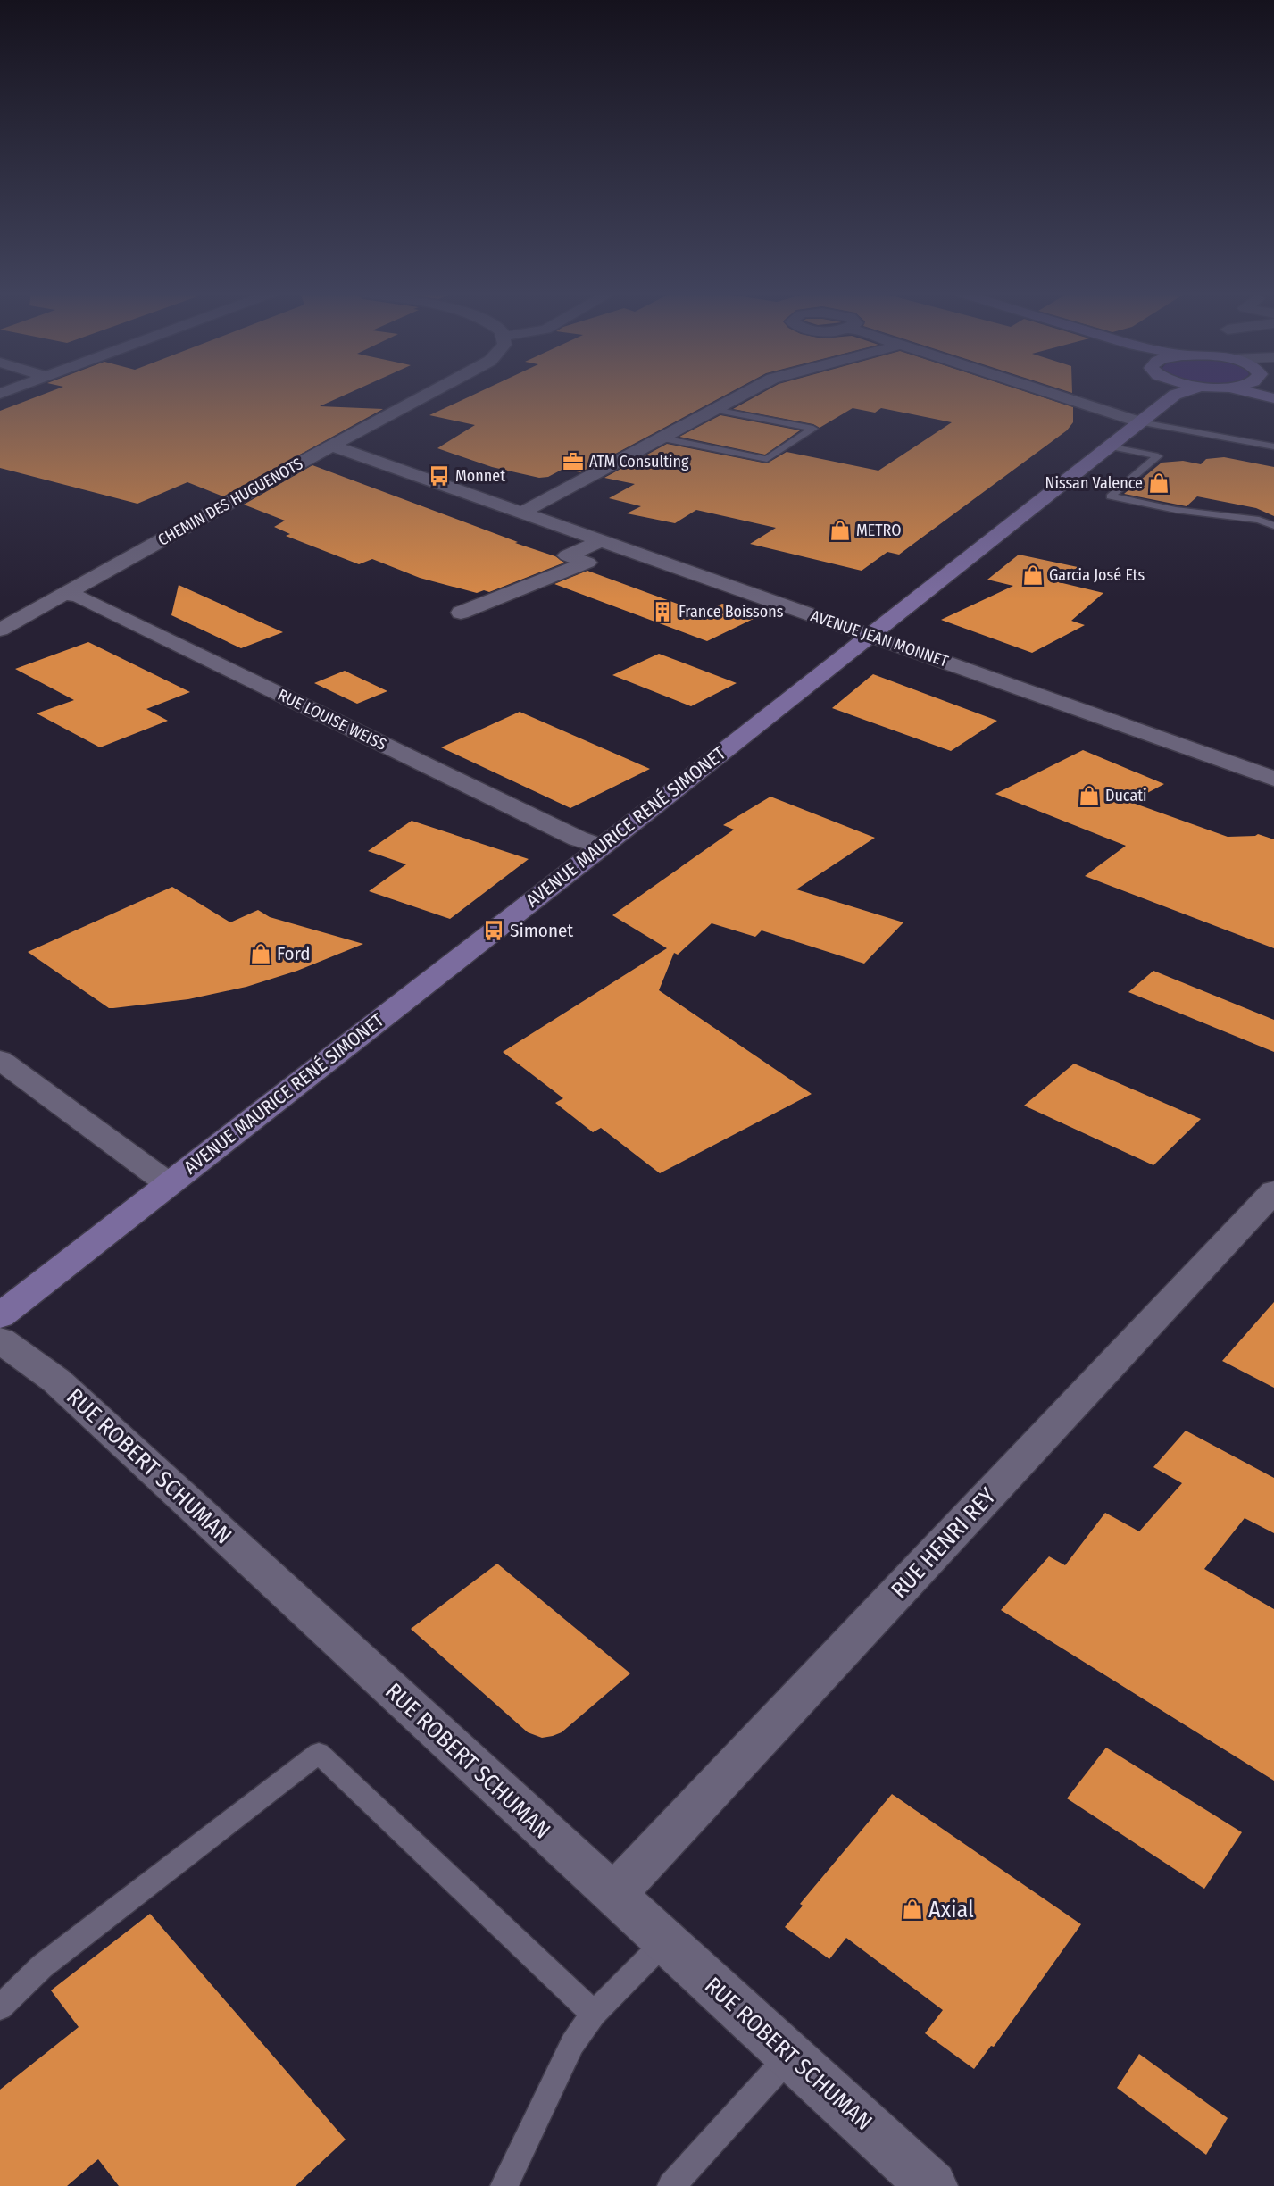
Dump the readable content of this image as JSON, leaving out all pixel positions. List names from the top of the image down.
{
  "streets": {
    "street": [
      "CHEMIN DES HUGUENOTS",
      "AVENUE JEAN MONNET",
      "RUE LOUISE WEISS",
      "AVENUE MAURICE RENÉ SIMONET",
      "RUE ROBERT SCHUMAN",
      "RUE HENRI REY"
    ]
  },
  "crossings": [
    ["CHEMIN DES HUGUENOTS", "AVENUE JEAN MONNET"],
    ["CHEMIN DES HUGUENOTS", "RUE LOUISE WEISS"],
    ["AVENUE JEAN MONNET", "AVENUE MAURICE RENÉ SIMONET"],
    ["RUE LOUISE WEISS", "AVENUE MAURICE RENÉ SIMONET"],
    ["RUE ROBERT SCHUMAN", "RUE HENRI REY"]
  ],
  "places": {
    "office": ["ATM Consulting"],
    "bus stop": ["Monnet", "Simonet"],
    "shop": [
      "Nissan Valence",
      "METRO",
      "Garcia José Ets",
      "Ducati",
      "Ford",
      "Axial"
    ],
    "building": ["France Boissons"]
  }
}
